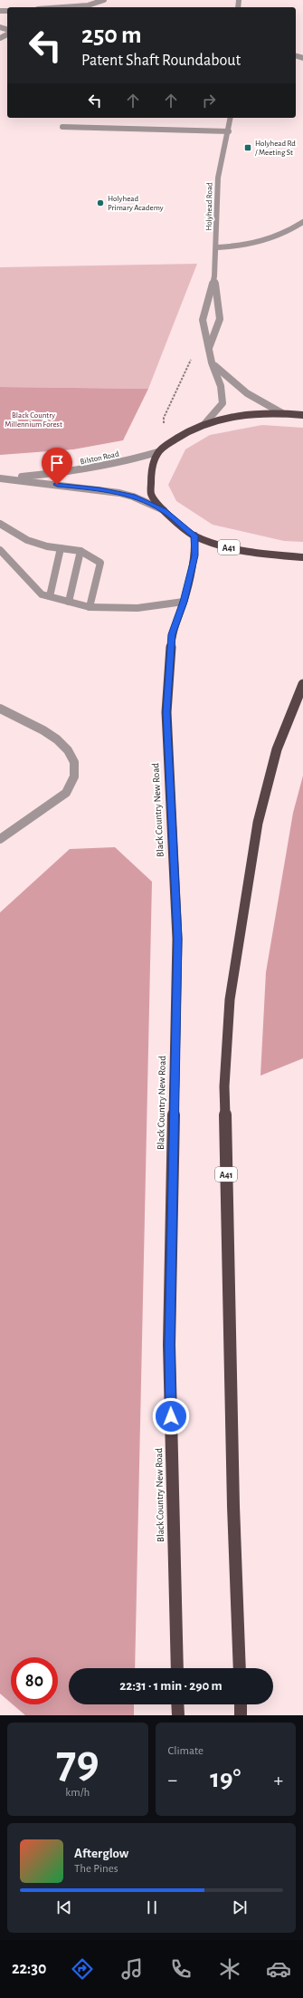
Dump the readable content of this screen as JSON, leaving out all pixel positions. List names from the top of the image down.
{
  "streets": {
    "highway": ["A41", "Black Country New Road"],
    "street": ["Holyhead Road", "Bilston Road"]
  },
  "crossings": [
    ["Bilston Road", "A41"],
    ["A41", "Black Country New Road"]
  ],
  "parks": ["Black Country Millennium Forest"],
  "places": {
    "transit": ["Holyhead Rd / Meeting St"],
    "other": ["Holyhead Primary Academy"]
  },
  "page": {
    "turn": ["250 m", "Patent Shaft Roundabout"],
    "limit": "80",
    "trip": "22:31 · 1 min · 290 m",
    "tile": [
      ["79", "km/h"],
      "Climate"
    ],
    "heat": ["−", "19°", "+"],
    "song": ["Afterglow", "The Pines"],
    "tabs": "22:30"
  }
}
